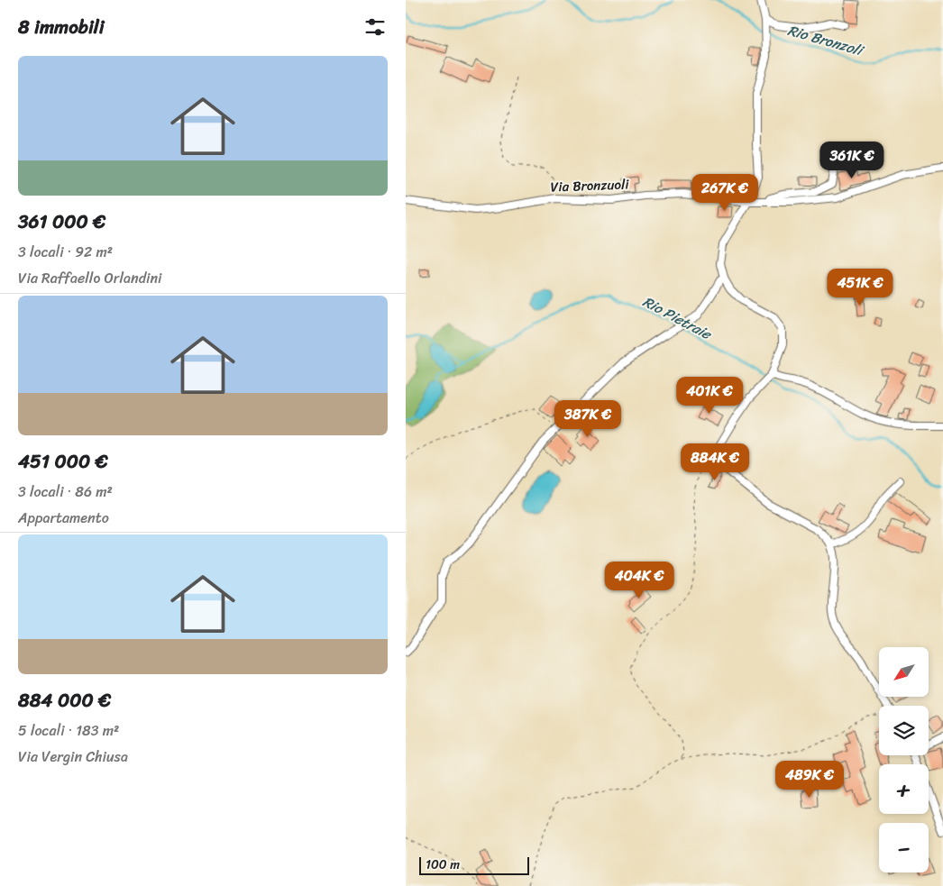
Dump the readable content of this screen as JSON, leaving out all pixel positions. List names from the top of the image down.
{
  "streets": {
    "street": ["Via Bronzuoli"]
  },
  "water": ["Rio Bronzoli", "Rio Pietraie"],
  "scale_bar": "100 m",
  "north": "bottom left",
  "page": {
    "heading": "8 immobili",
    "list": [
      {
        "name": "361 000 €",
        "note": "3 locali · 92 m² · Via Raffaello Orlandini"
      },
      {
        "name": "451 000 €",
        "note": "3 locali · 86 m² · Appartamento"
      },
      {
        "name": "884 000 €",
        "note": "5 locali · 183 m² · Via Vergin Chiusa"
      }
    ],
    "price": [
      "361K €",
      "267K €",
      "451K €",
      "401K €",
      "387K €",
      "884K €",
      "404K €",
      "489K €"
    ],
    "map_buttons": ["+", "−"],
    "scale": "100 m"
  }
}
